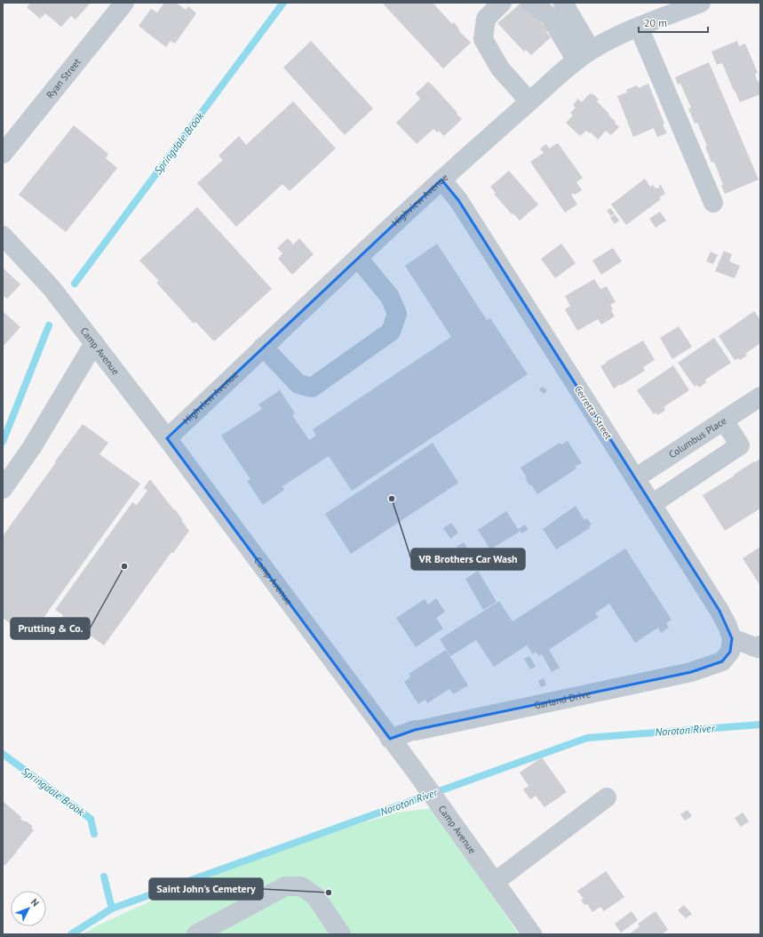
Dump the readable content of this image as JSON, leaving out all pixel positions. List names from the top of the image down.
{
  "streets": {
    "street": [
      "Ryan Street",
      "Highview Avenue",
      "Camp Avenue",
      "Cerretta Street",
      "Columbus Place",
      "Garland Drive"
    ]
  },
  "crossings": [
    ["Highview Avenue", "Camp Avenue"],
    ["Highview Avenue", "Cerretta Street"],
    ["Camp Avenue", "Garland Drive"],
    ["Cerretta Street", "Columbus Place"],
    ["Cerretta Street", "Garland Drive"]
  ],
  "water": ["Springdale Brook", "Noroton River"],
  "places": ["VR Brothers Car Wash", "Prutting & Co.", "Saint John's Cemetery"],
  "scale_bar": "20 m",
  "north": "top right"
}
